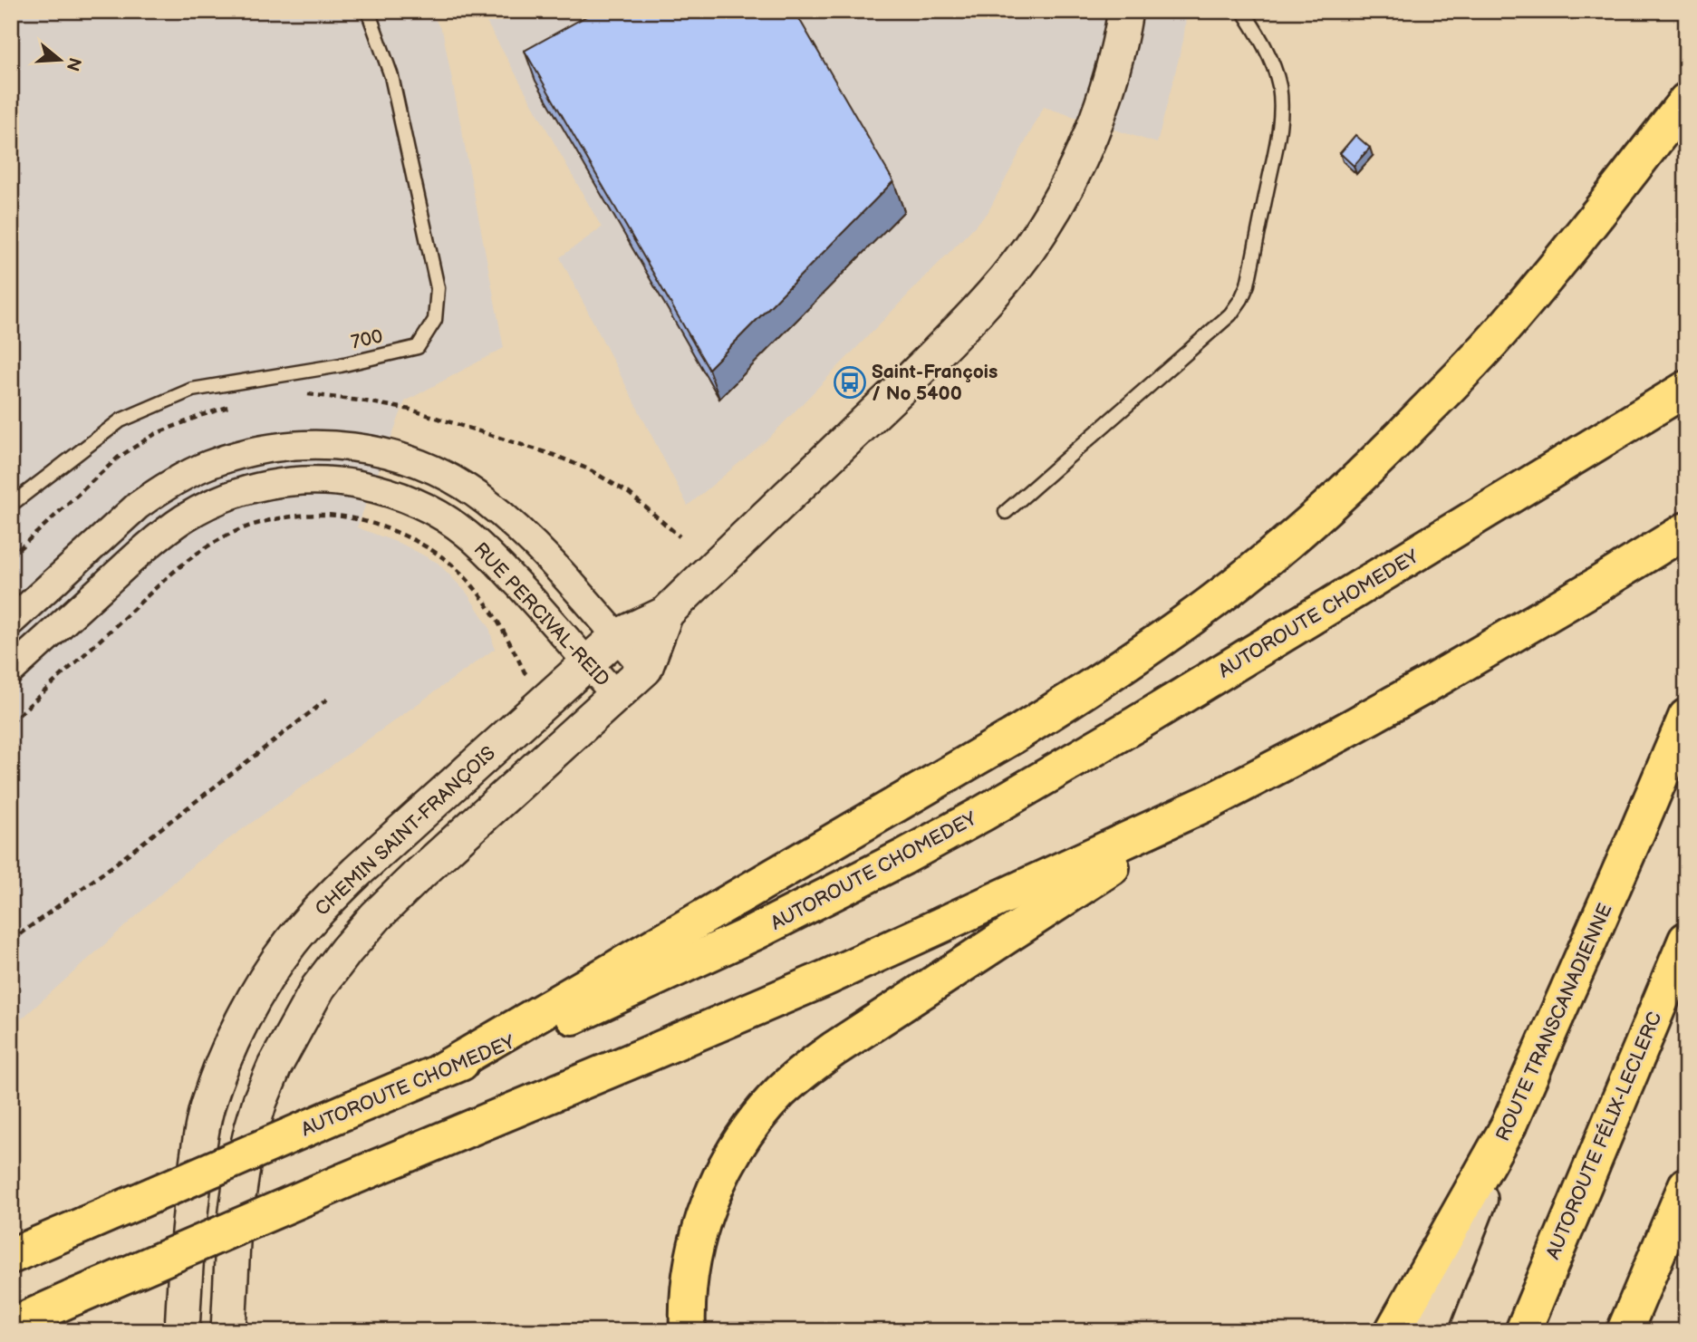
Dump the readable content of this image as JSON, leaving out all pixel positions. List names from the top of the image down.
{
  "streets": {
    "main road": ["AUTOROUTE CHOMEDEY", "ROUTE TRANSCANADIENNE", "AUTOROUTE FÉLIX-LECLERC"],
    "street": ["RUE PERCIVAL-REID", "CHEMIN SAINT-FRANÇOIS"],
    "lane": ["700"]
  },
  "crossings": [
    ["RUE PERCIVAL-REID", "CHEMIN SAINT-FRANÇOIS"]
  ],
  "places": {
    "bus stop": ["Saint-François / No 5400"]
  },
  "north": "right"
}
